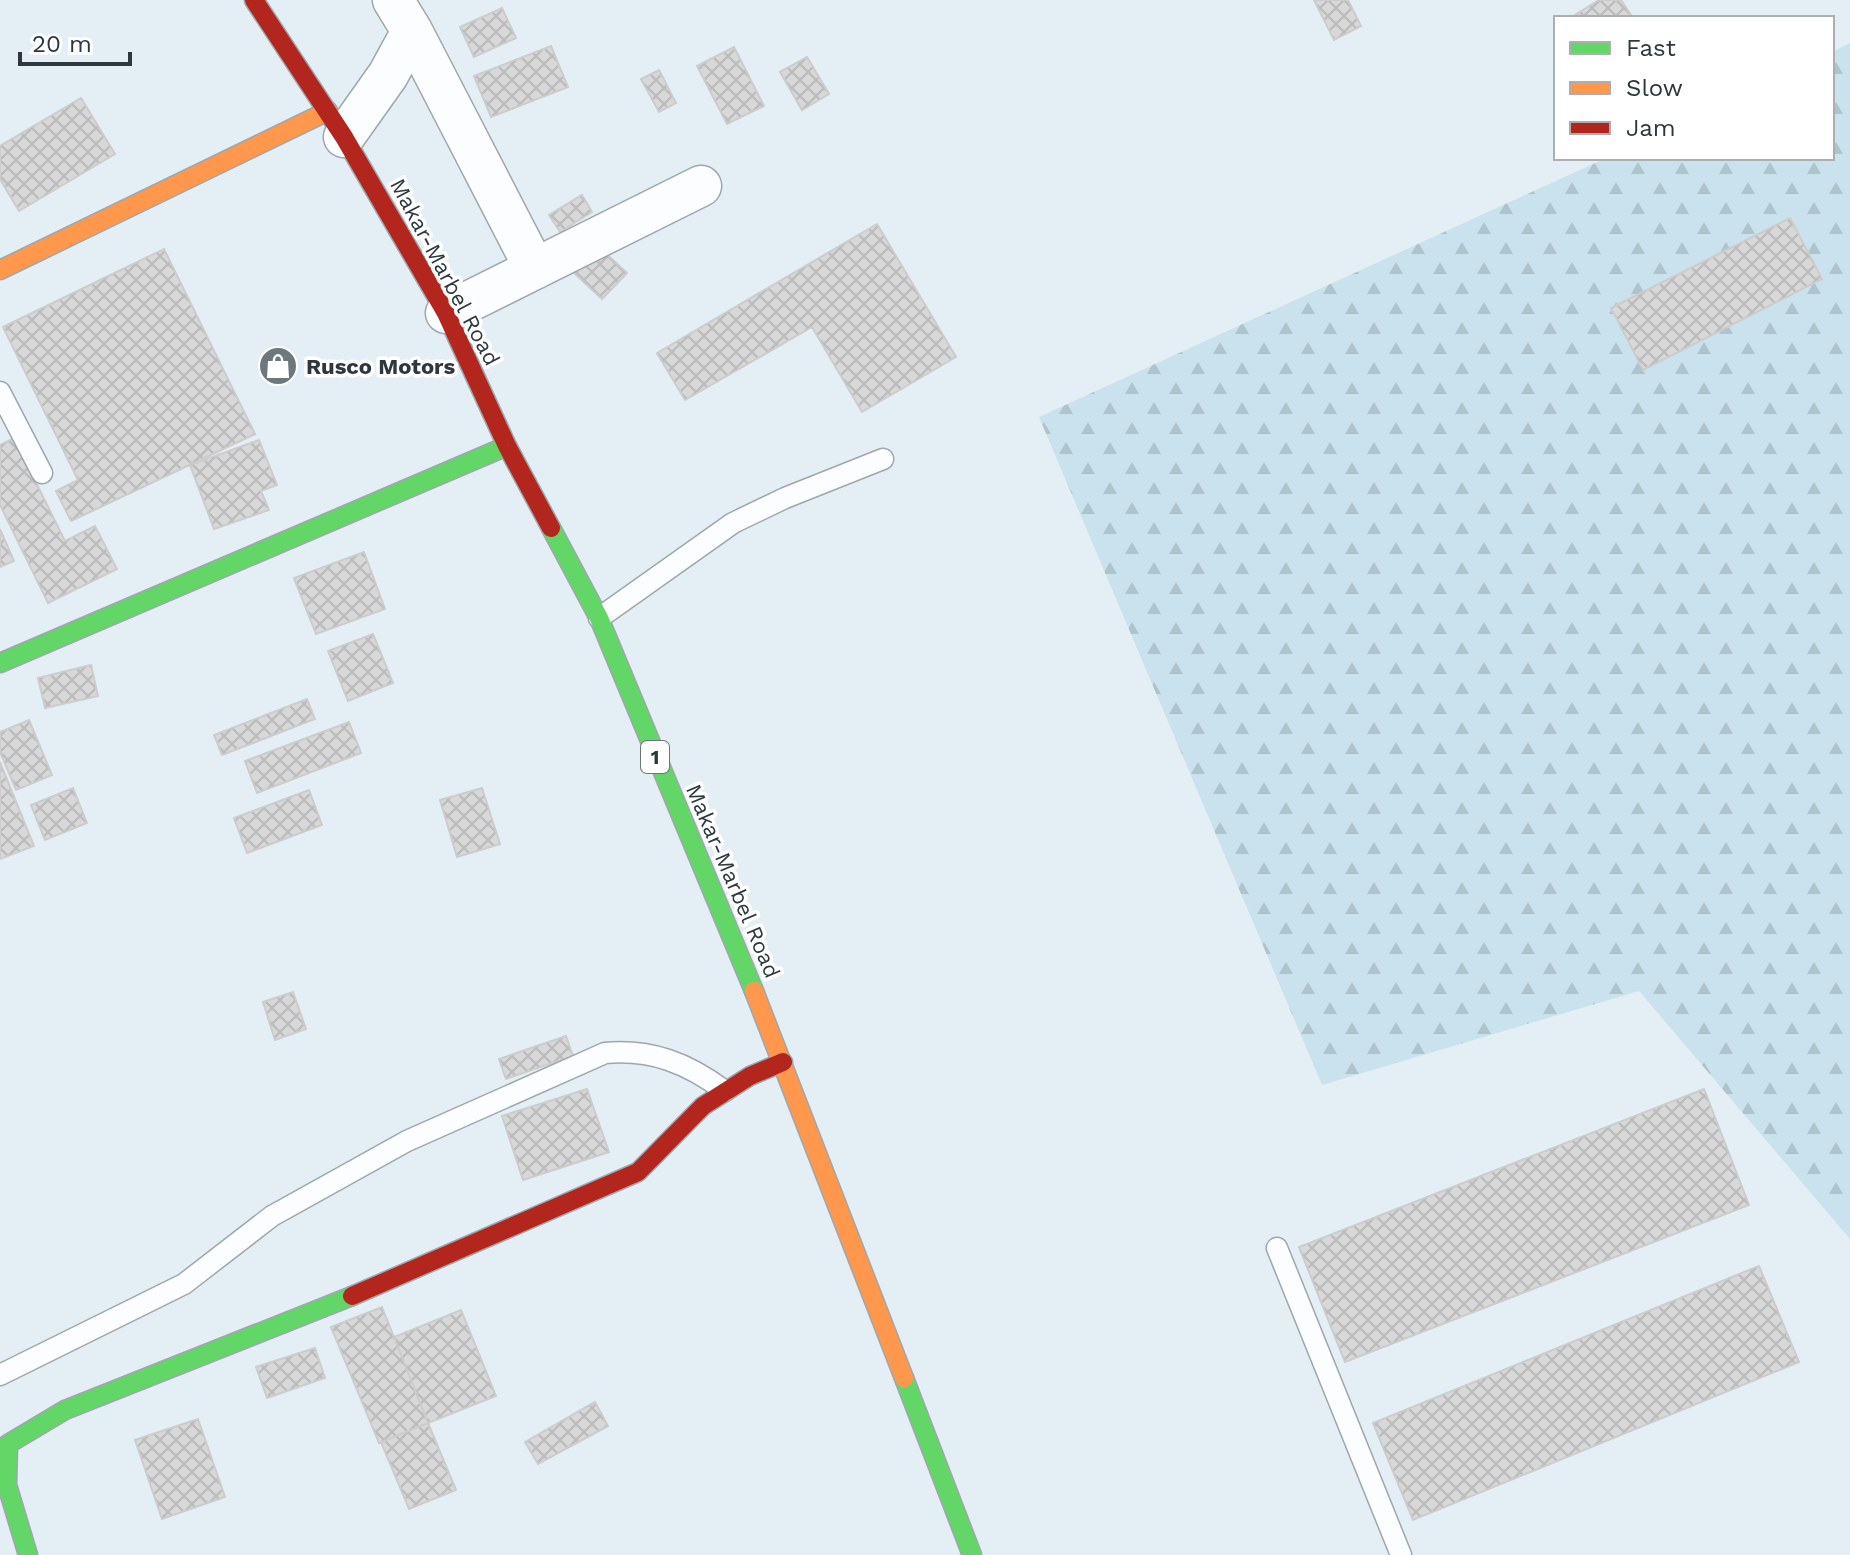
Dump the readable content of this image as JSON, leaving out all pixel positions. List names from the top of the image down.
{
  "streets": {
    "street": ["Makar-Marbel Road", "1"]
  },
  "places": {
    "shop": ["Rusco Motors"]
  },
  "legend": ["Fast", "Slow", "Jam"],
  "scale_bar": "20 m"
}
